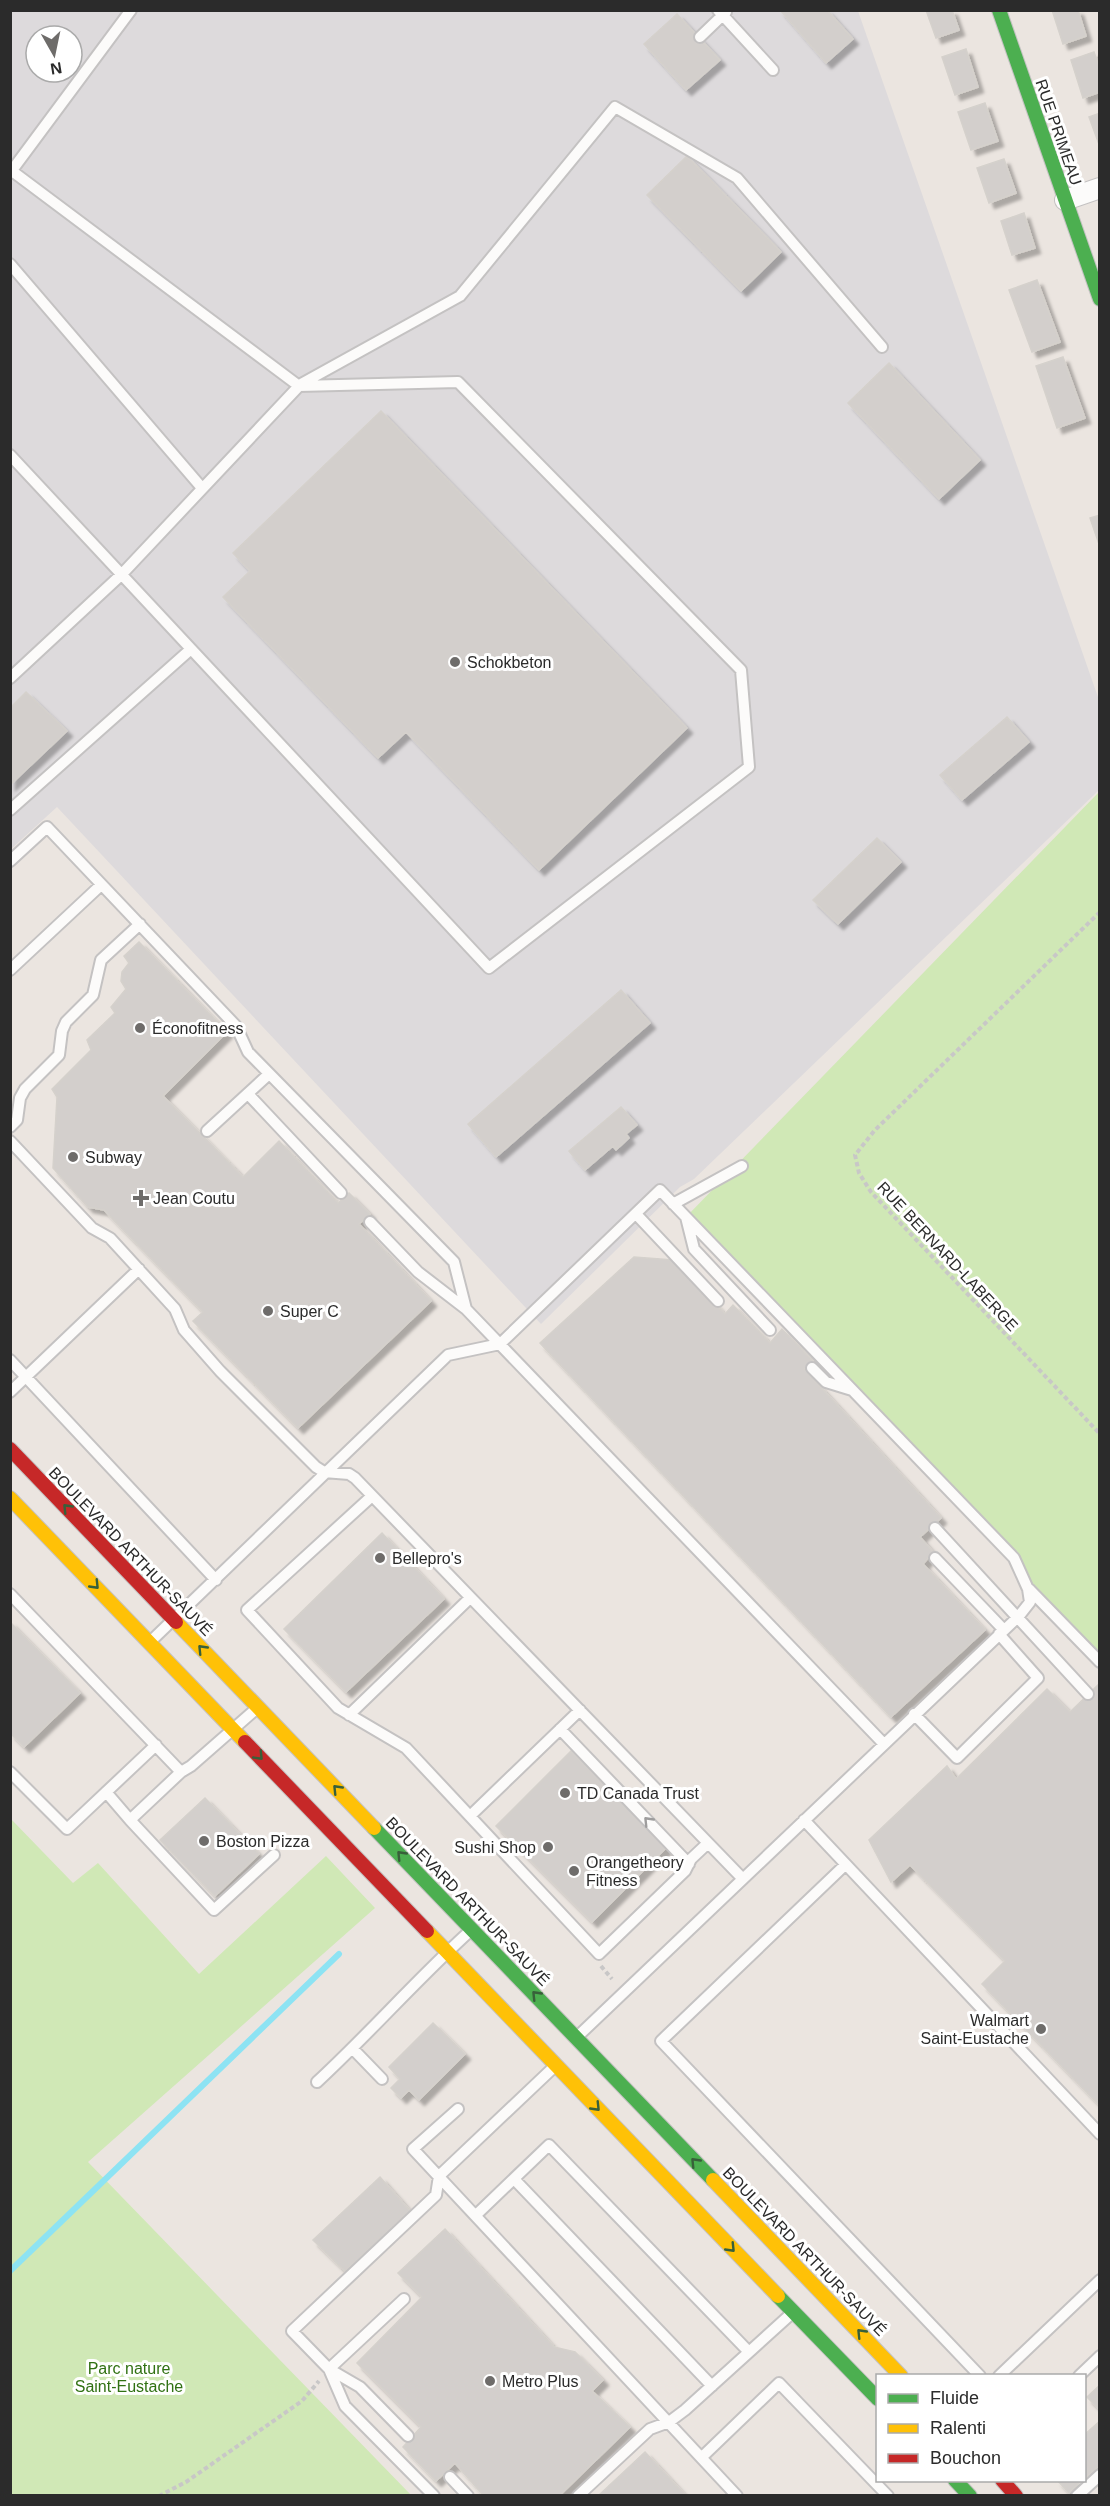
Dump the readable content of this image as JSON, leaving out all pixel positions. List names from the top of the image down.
{
  "streets": {
    "main road": ["RUE PRIMEAU", "BOULEVARD ARTHUR-SAUVÉ"],
    "path": ["RUE BERNARD-LABERGE"]
  },
  "parks": ["Parc nature Saint-Eustache"],
  "places": {
    "other": [
      "Schokbeton",
      "Éconofitness",
      "Subway",
      "Super C",
      "Bellepro's",
      "TD Canada Trust",
      "Boston Pizza",
      "Sushi Shop",
      "Orangetheory Fitness",
      "Walmart Saint-Eustache",
      "Metro Plus"
    ],
    "health": ["Jean Coutu"]
  },
  "legend": ["Fluide", "Ralenti", "Bouchon"],
  "north": "bottom"
}
